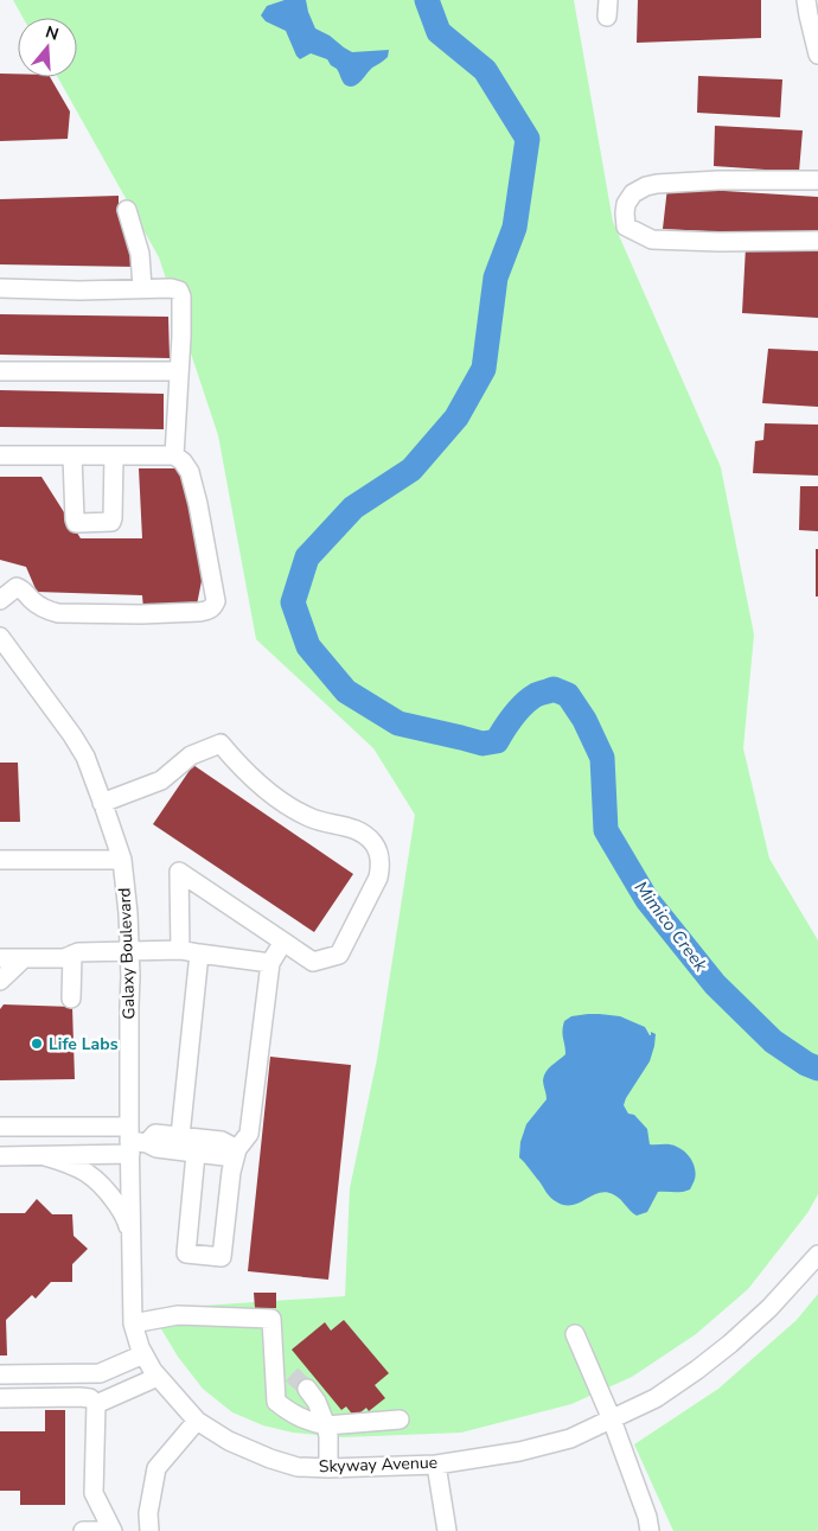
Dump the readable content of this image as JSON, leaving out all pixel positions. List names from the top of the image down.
{
  "streets": {
    "street": ["Galaxy Boulevard", "Skyway Avenue"]
  },
  "crossings": [
    ["Galaxy Boulevard", "Skyway Avenue"]
  ],
  "water": ["Mimico Creek"],
  "places": ["Life Labs"],
  "north": "top"
}
